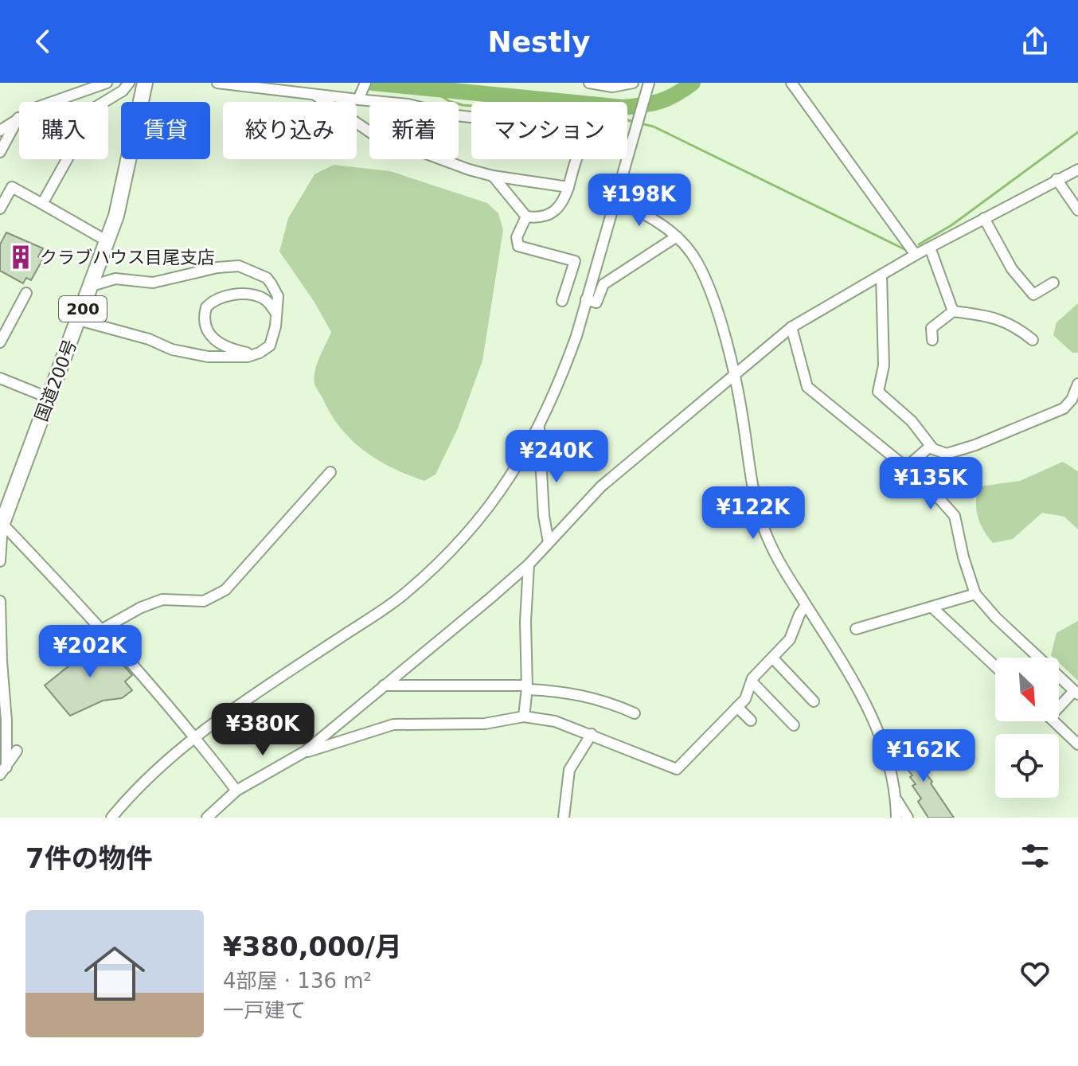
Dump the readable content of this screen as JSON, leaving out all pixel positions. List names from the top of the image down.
{
  "streets": {
    "highway": ["200", "国道200号"]
  },
  "places": {
    "building": ["クラブハウス目尾支店"]
  },
  "north": "bottom right",
  "page": {
    "header": "Nestly",
    "chip": [
      "購入",
      "賃貸",
      "絞り込み",
      "新着",
      "マンション"
    ],
    "price": [
      "¥198K",
      "¥240K",
      "¥135K",
      "¥122K",
      "¥202K",
      "¥380K",
      "¥162K"
    ],
    "heading": "7件の物件",
    "list": [
      {
        "name": "¥380,000/月",
        "note": "4部屋 · 136 m² · 一戸建て"
      }
    ]
  }
}
